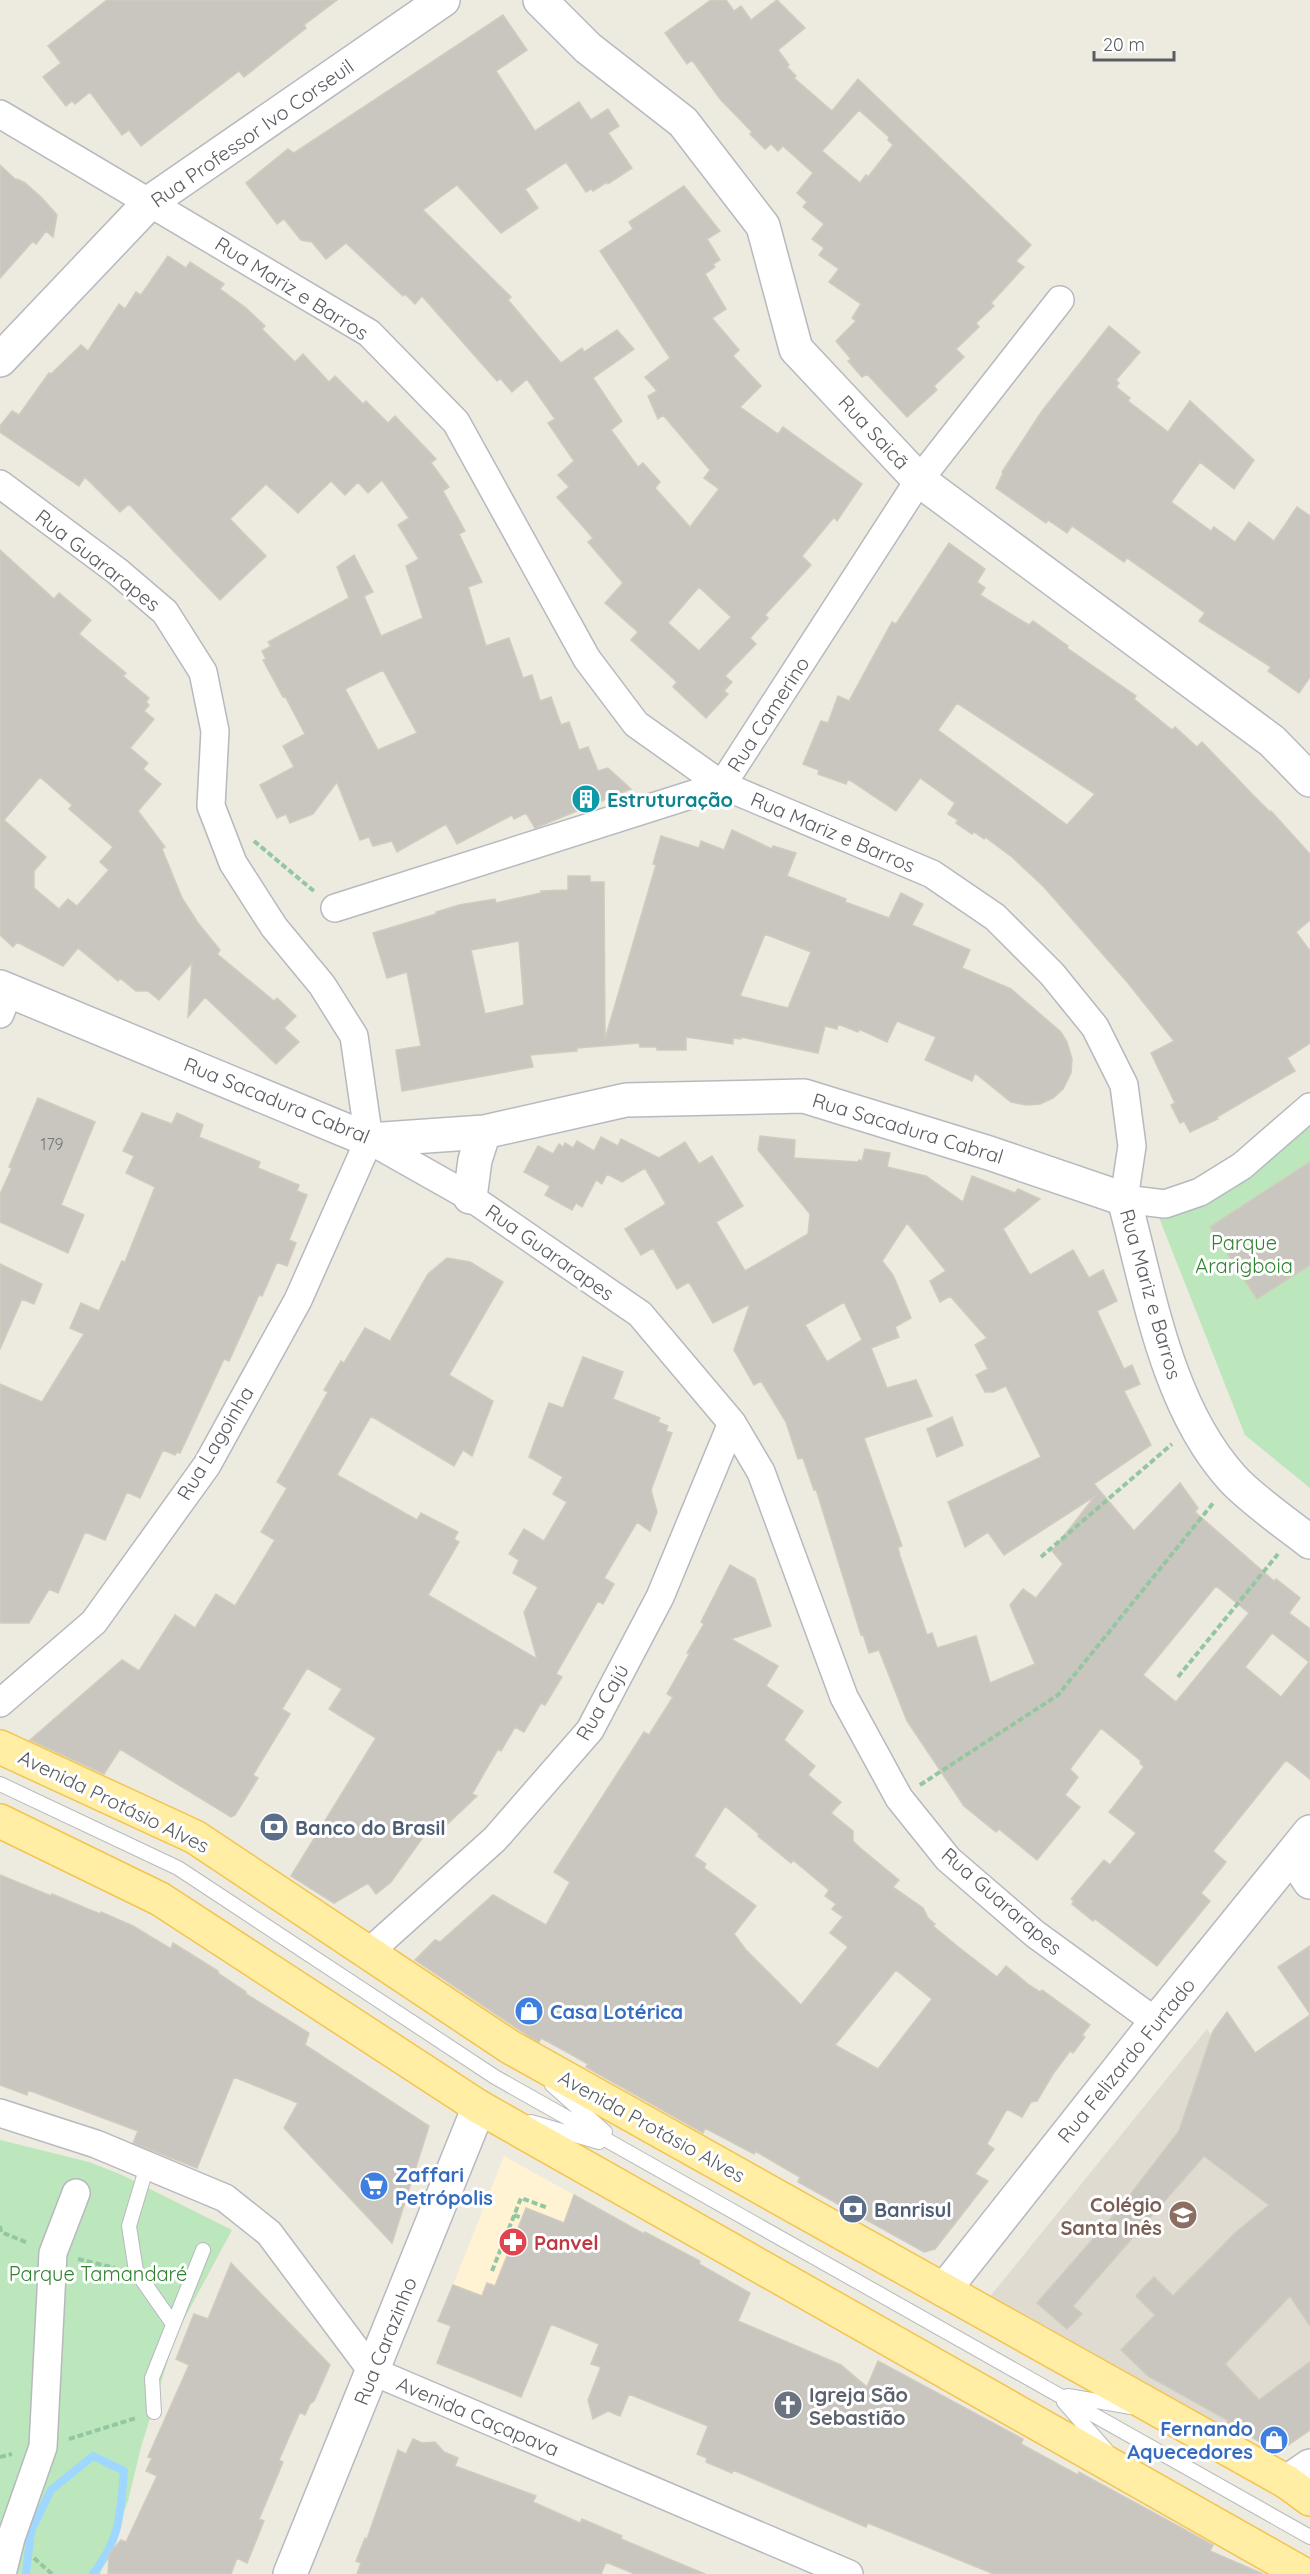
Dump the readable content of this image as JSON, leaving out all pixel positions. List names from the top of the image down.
{
  "streets": {
    "main road": ["Avenida Protásio Alves"],
    "street": [
      "Rua Professor Ivo Corseuil",
      "Rua Mariz e Barros",
      "Rua Saicã",
      "Rua Guararapes",
      "Rua Camerino",
      "Rua Sacadura Cabral",
      "Rua Lagoinha",
      "Rua Cajú",
      "Rua Felizardo Furtado",
      "Rua Carazinho",
      "Avenida Caçapava"
    ]
  },
  "crossings": [
    ["Rua Professor Ivo Corseuil", "Rua Mariz e Barros"],
    ["Rua Mariz e Barros", "Rua Camerino"],
    ["Rua Mariz e Barros", "Rua Sacadura Cabral"],
    ["Rua Saicã", "Rua Camerino"],
    ["Rua Guararapes", "Rua Sacadura Cabral"],
    ["Rua Guararapes", "Rua Lagoinha"],
    ["Rua Guararapes", "Rua Cajú"],
    ["Rua Guararapes", "Rua Felizardo Furtado"],
    ["Rua Sacadura Cabral", "Rua Lagoinha"],
    ["Rua Cajú", "Avenida Protásio Alves"],
    ["Avenida Protásio Alves", "Rua Felizardo Furtado"],
    ["Rua Carazinho", "Avenida Caçapava"]
  ],
  "parks": ["Parque Ararigboia", "Parque Tamandaré"],
  "places": {
    "building": ["Estruturação"],
    "bank": ["Banco do Brasil", "Banrisul"],
    "shop": ["Casa Lotérica", "Fernando Aquecedores"],
    "supermarket": ["Zaffari Petrópolis"],
    "school or university": ["Colégio Santa Inês"],
    "pharmacy": ["Panvel"],
    "church": ["Igreja São Sebastião"]
  },
  "house_numbers": ["179"],
  "scale_bar": "20 m"
}
